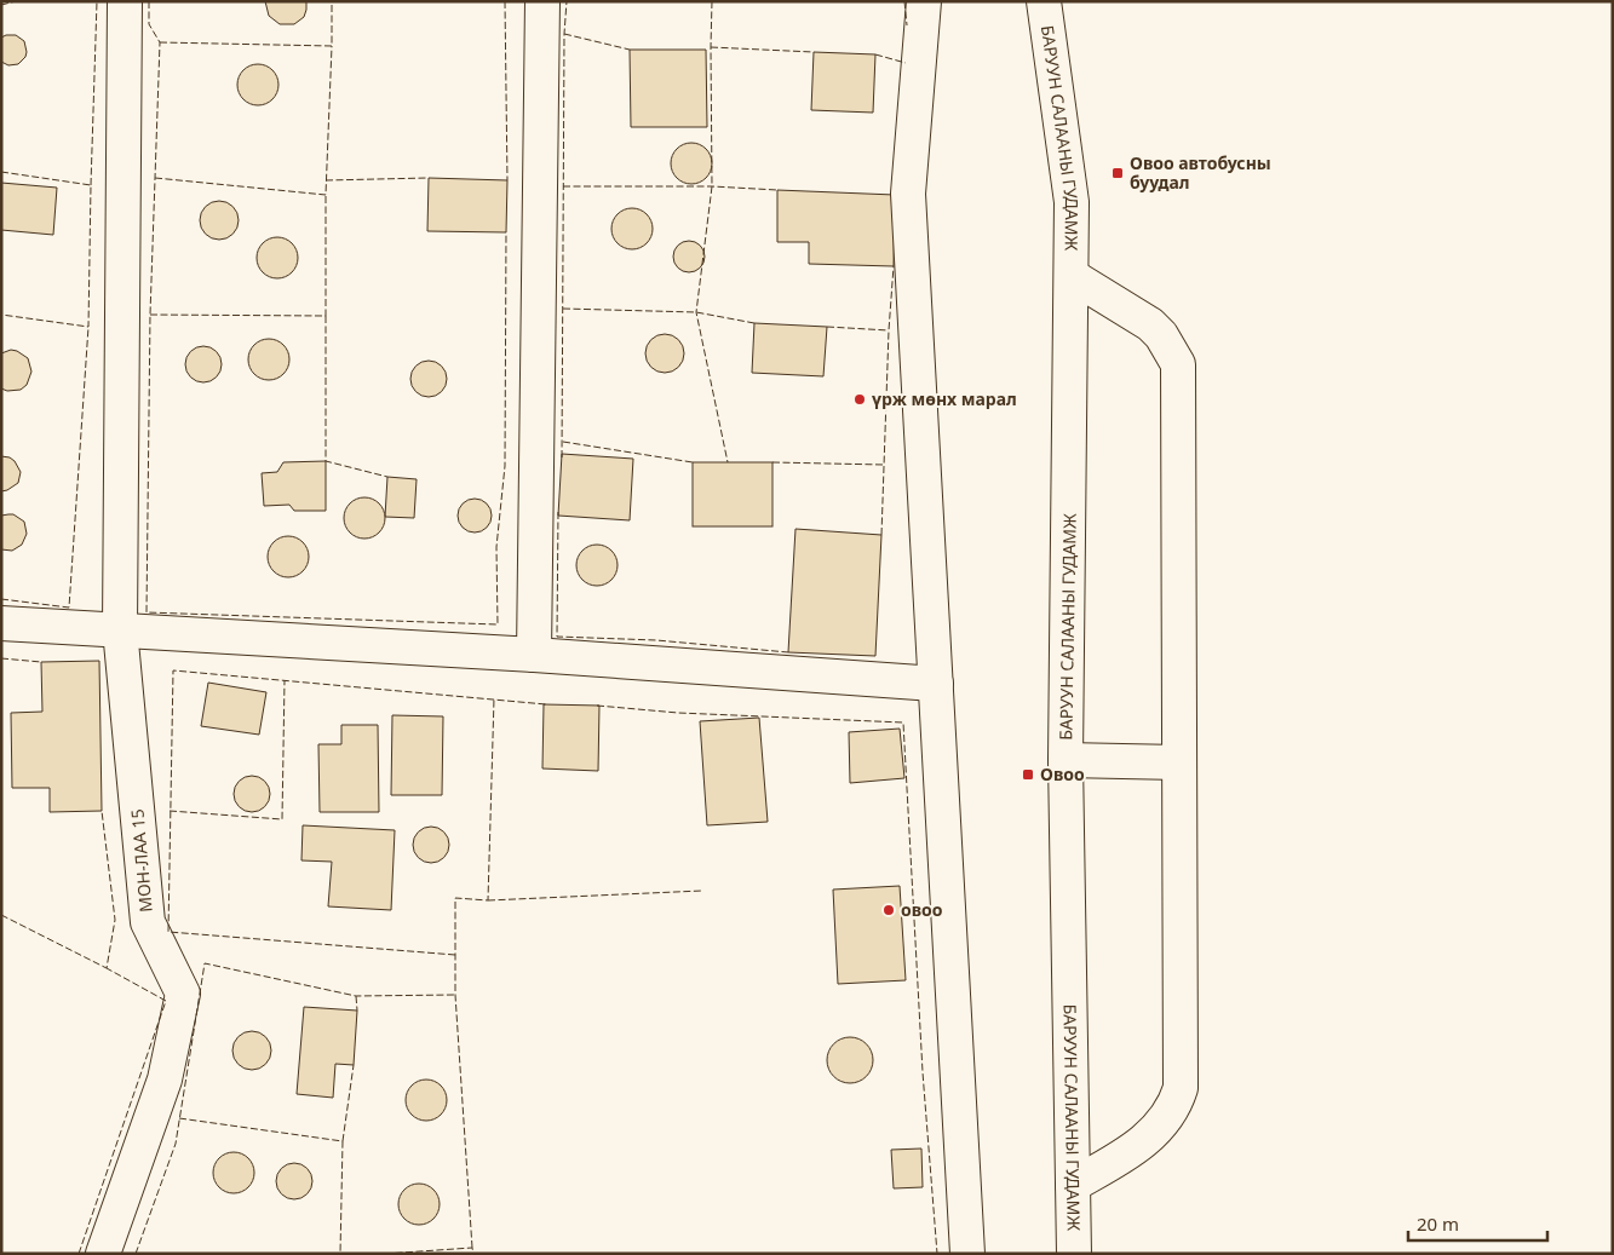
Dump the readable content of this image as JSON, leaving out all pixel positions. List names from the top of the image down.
{
  "streets": {
    "street": ["БАРУУН САЛААНЫ ГУДАМЖ", "МОН-ЛАА 15"]
  },
  "places": {
    "transit": ["Овоо автобусны буудал", "Овоо"],
    "other": ["үрж мөнх марал", "овоо"]
  },
  "scale_bar": "20 m"
}
